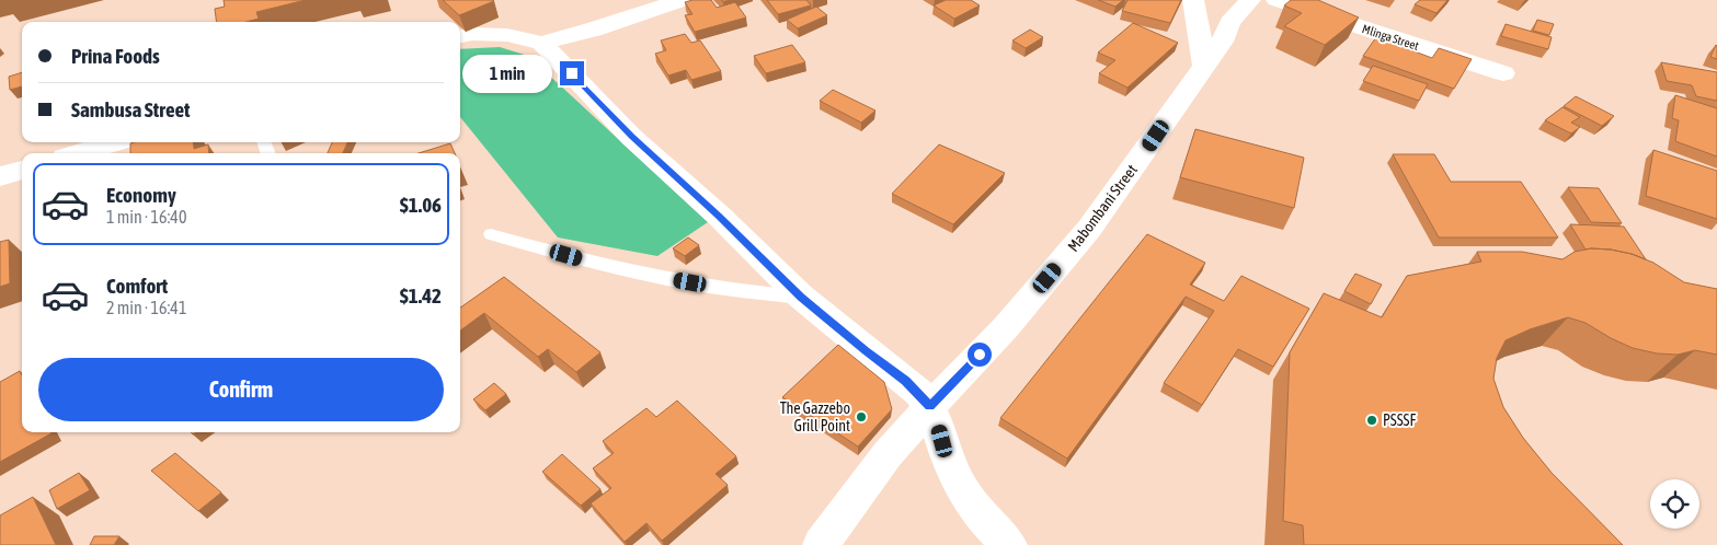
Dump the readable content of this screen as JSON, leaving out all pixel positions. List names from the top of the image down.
{
  "streets": {
    "street": ["Mlinga Street", "Mabombani Street"]
  },
  "places": ["The Gazzebo Grill Point", "PSSSF"],
  "page": {
    "banner": ["Prina Foods", "Sambusa Street"],
    "bubble": "1 min",
    "list": [
      {
        "name": "Economy",
        "note": "1 min · 16:40",
        "value": "$1.06"
      },
      {
        "name": "Comfort",
        "note": "2 min · 16:41",
        "value": "$1.42"
      }
    ],
    "buttons": "Confirm"
  }
}
